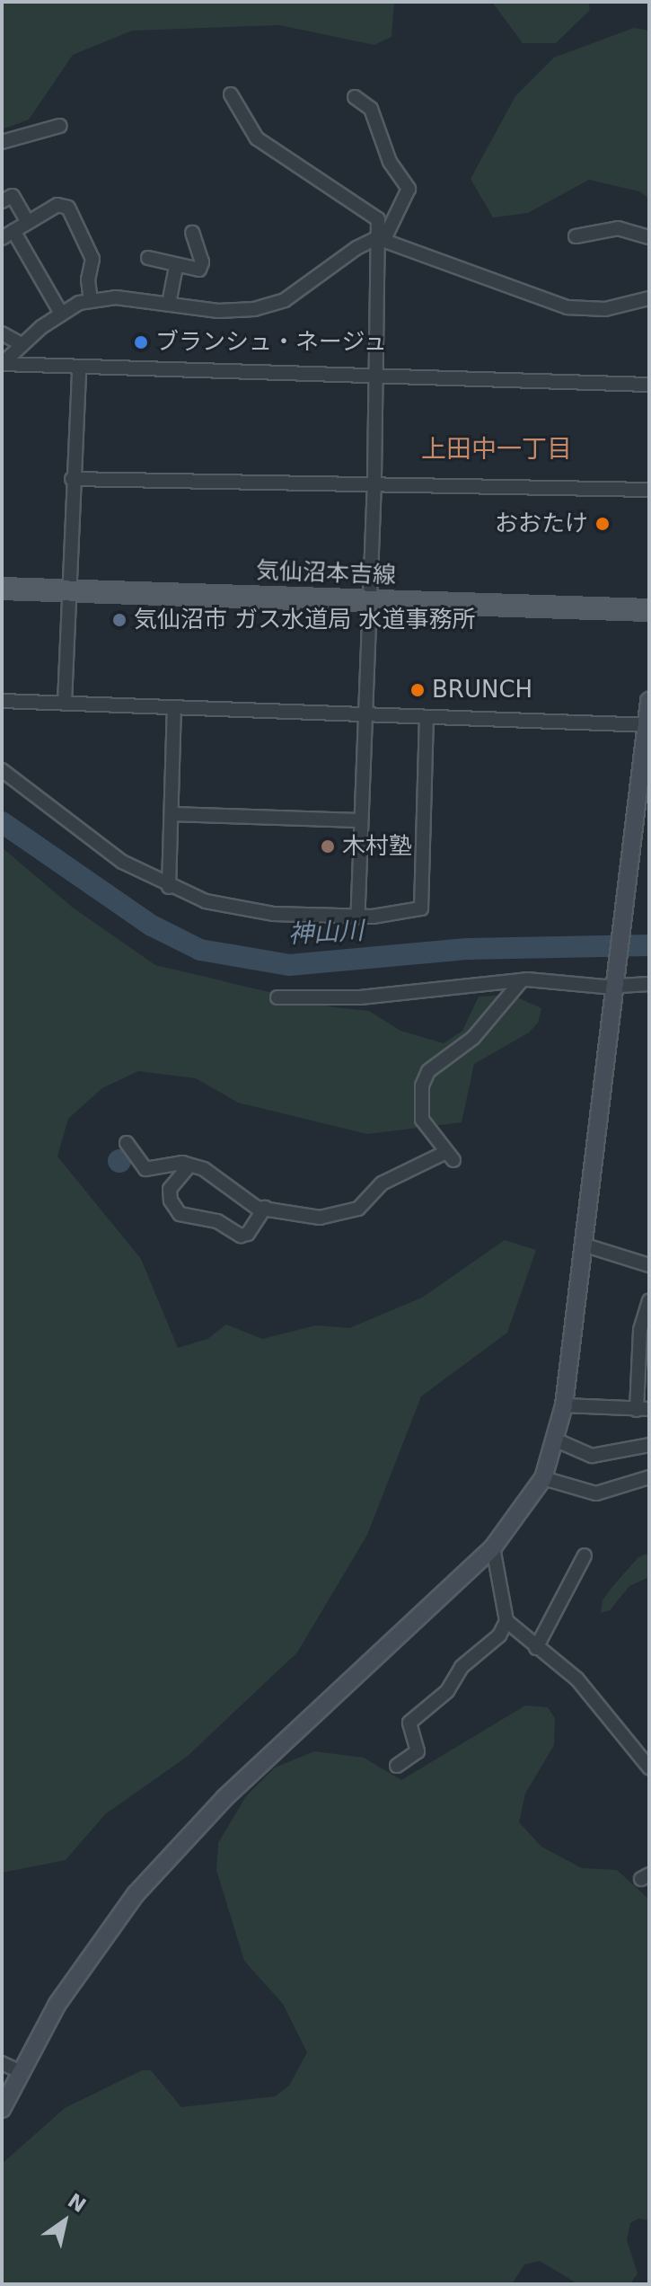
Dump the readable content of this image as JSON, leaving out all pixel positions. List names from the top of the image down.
{
  "streets": {
    "main road": ["気仙沼本吉線"]
  },
  "districts": ["上田中一丁目"],
  "water": ["神山川"],
  "places": [
    "ブランシュ・ネージュ",
    "おおたけ",
    "気仙沼市 ガス水道局 水道事務所",
    "BRUNCH",
    "木村塾"
  ],
  "north": "top right"
}
